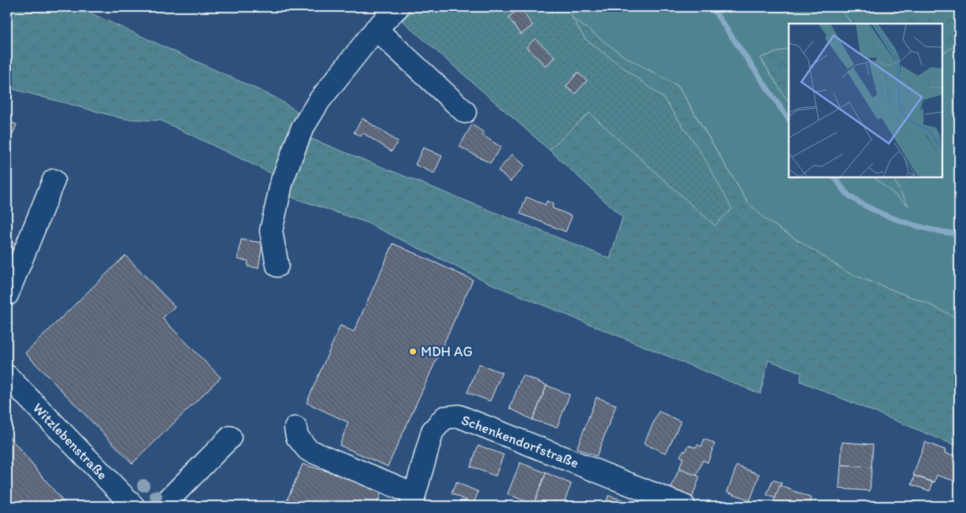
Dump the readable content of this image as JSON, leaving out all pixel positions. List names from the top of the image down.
{
  "streets": {
    "street": ["Witzlebenstraße", "Schenkendorfstraße"]
  },
  "places": ["MDH AG"]
}
